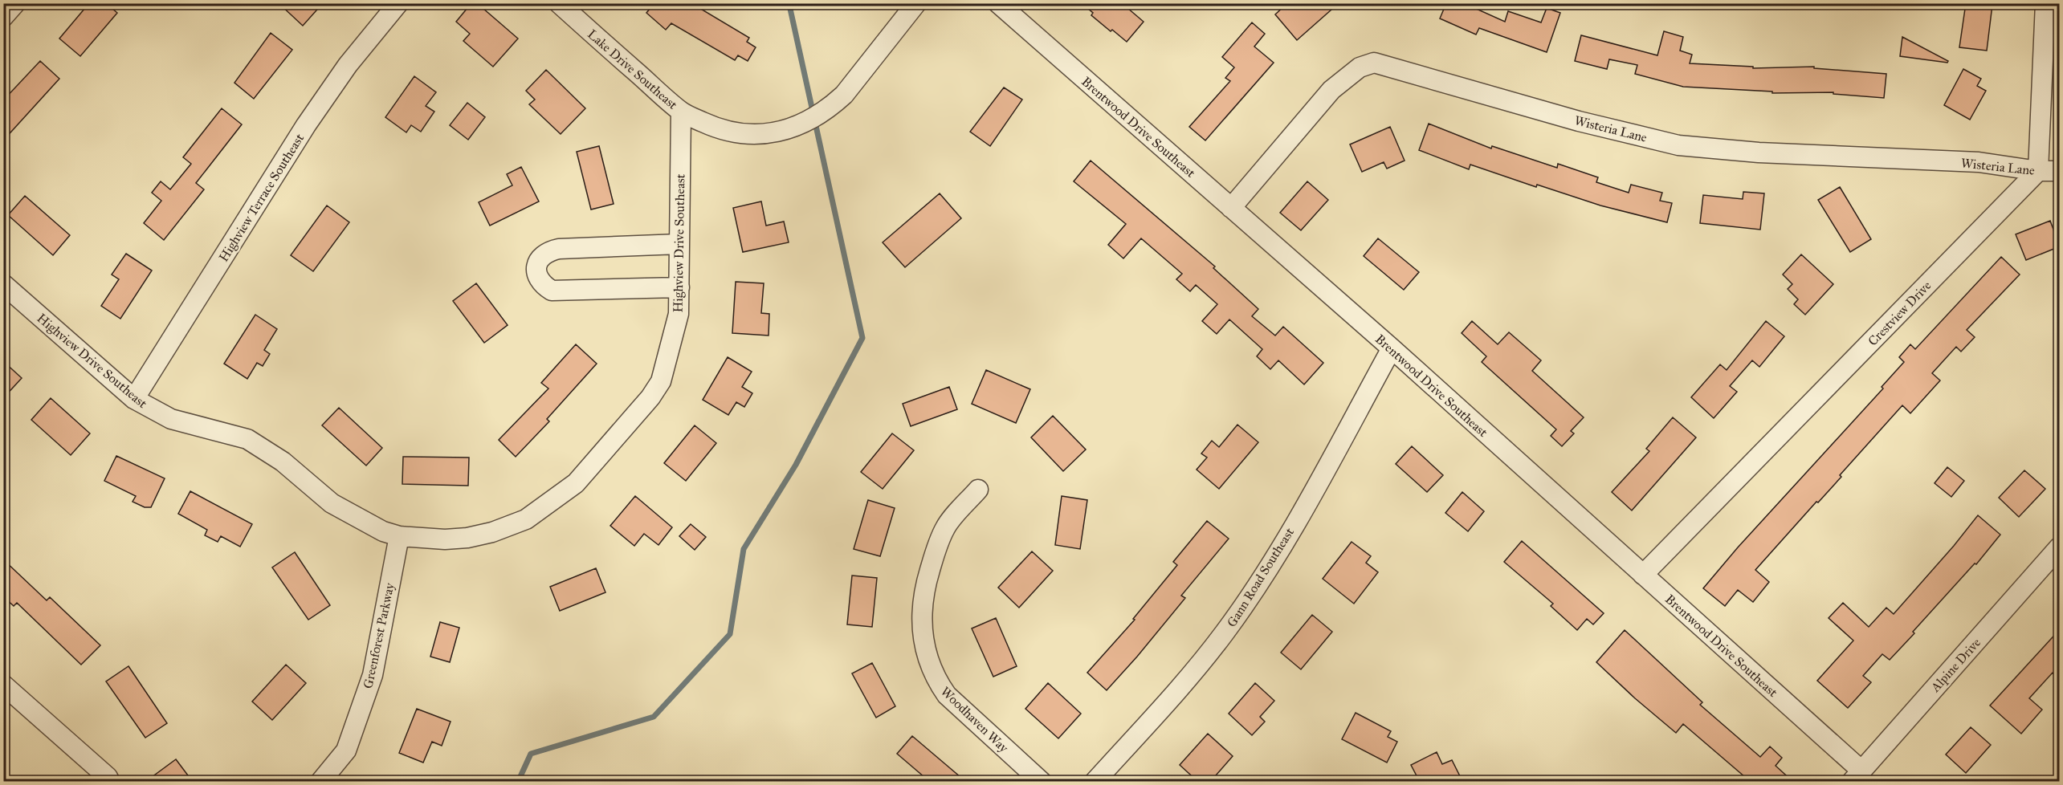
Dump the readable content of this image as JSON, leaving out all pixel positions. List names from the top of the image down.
{
  "streets": {
    "street": [
      "Lake Drive Southeast",
      "Brentwood Drive Southeast",
      "Wisteria Lane",
      "Highview Terrace Southeast",
      "Highview Drive Southeast",
      "Crestview Drive",
      "Gann Road Southeast",
      "Greenforest Parkway",
      "Alpine Drive",
      "Woodhaven Way"
    ]
  },
  "crossings": [
    ["Lake Drive Southeast", "Highview Drive Southeast"],
    ["Brentwood Drive Southeast", "Wisteria Lane"],
    ["Brentwood Drive Southeast", "Crestview Drive"],
    ["Brentwood Drive Southeast", "Gann Road Southeast"],
    ["Brentwood Drive Southeast", "Alpine Drive"],
    ["Wisteria Lane", "Crestview Drive"],
    ["Highview Terrace Southeast", "Highview Drive Southeast"],
    ["Highview Drive Southeast", "Greenforest Parkway"]
  ]
}
